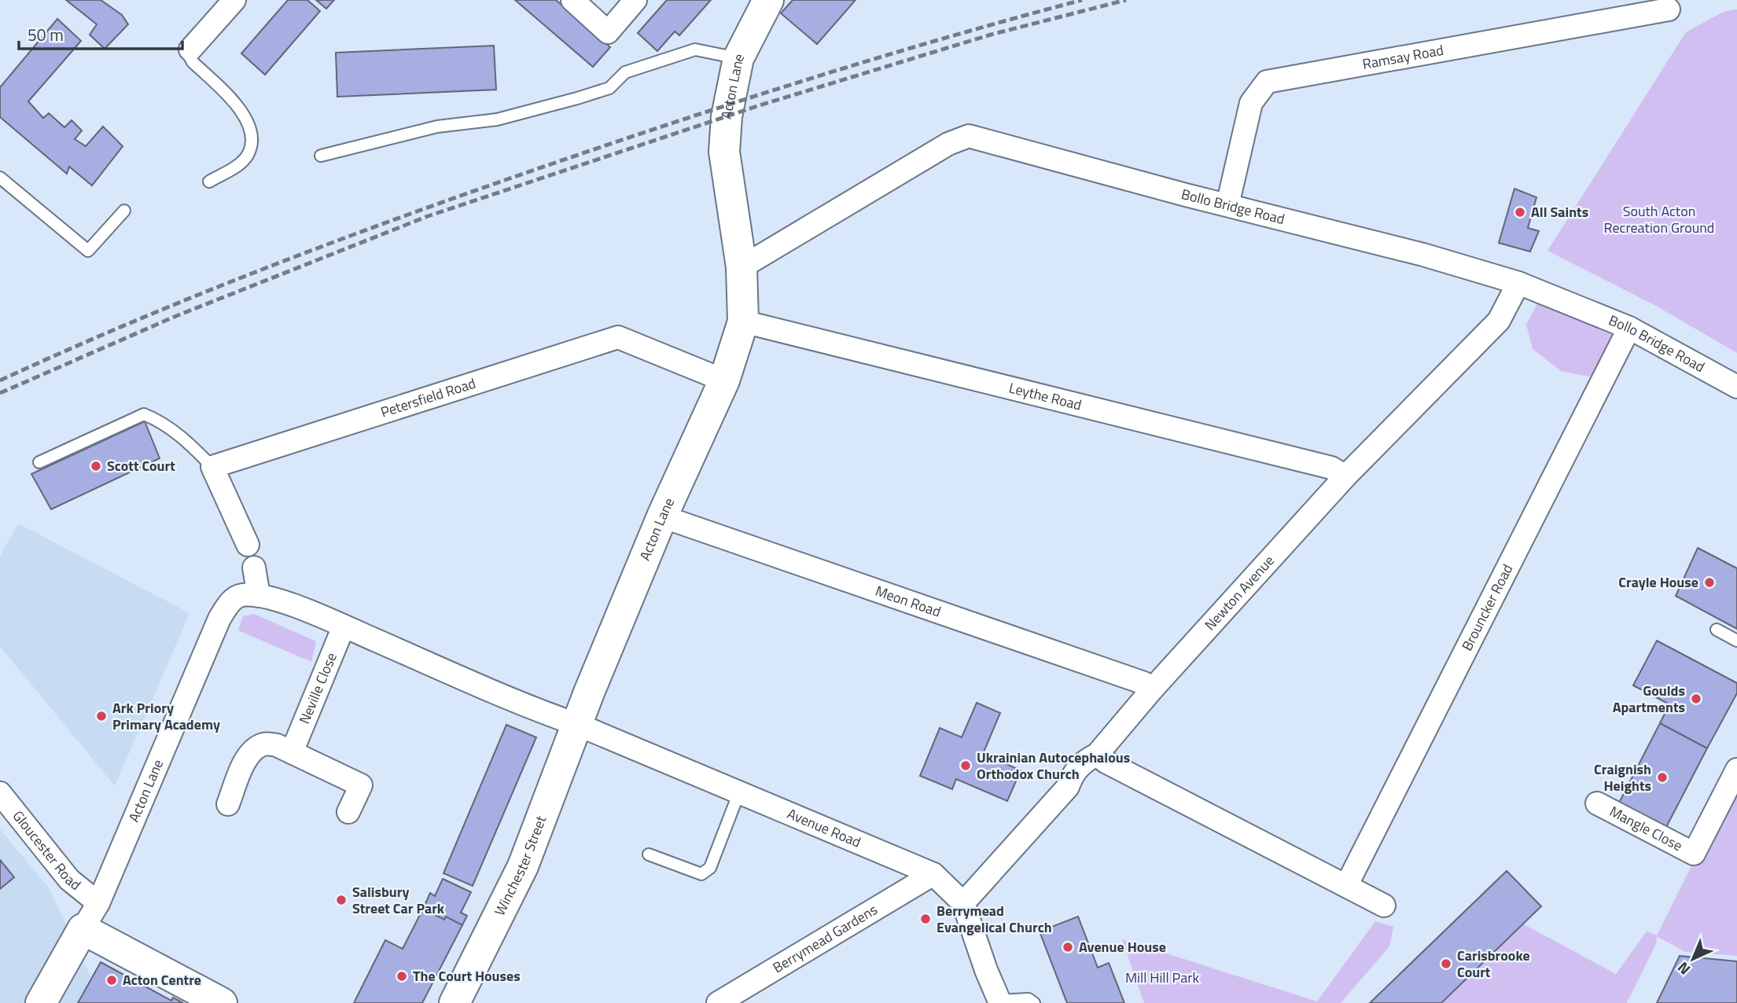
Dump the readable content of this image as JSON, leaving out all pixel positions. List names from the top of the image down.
{
  "streets": {
    "main road": ["Acton Lane", "Winchester Street"],
    "street": [
      "Ramsay Road",
      "Bollo Bridge Road",
      "Leythe Road",
      "Petersfield Road",
      "Newton Avenue",
      "Meon Road",
      "Brouncker Road",
      "Neville Close",
      "Avenue Road",
      "Mangle Close",
      "Gloucester Road",
      "Berrymead Gardens"
    ]
  },
  "crossings": [
    ["Ramsay Road", "Bollo Bridge Road"],
    ["Acton Lane", "Bollo Bridge Road"],
    ["Acton Lane", "Leythe Road"],
    ["Acton Lane", "Petersfield Road"],
    ["Acton Lane", "Meon Road"],
    ["Acton Lane", "Neville Close"],
    ["Acton Lane", "Avenue Road"],
    ["Acton Lane", "Gloucester Road"],
    ["Acton Lane", "Winchester Street"],
    ["Bollo Bridge Road", "Newton Avenue"],
    ["Bollo Bridge Road", "Brouncker Road"],
    ["Leythe Road", "Newton Avenue"],
    ["Newton Avenue", "Meon Road"],
    ["Newton Avenue", "Avenue Road"],
    ["Avenue Road", "Winchester Street"],
    ["Avenue Road", "Berrymead Gardens"]
  ],
  "parks": ["South Acton Recreation Ground", "Mill Hill Park"],
  "places": [
    "All Saints",
    "Scott Court",
    "Crayle House",
    "Goulds Apartments",
    "Ark Priory Primary Academy",
    "Ukrainian Autocephalous Orthodox Church",
    "Craignish Heights",
    "Salisbury Street Car Park",
    "Berrymead Evangelical Church",
    "Avenue House",
    "Carisbrooke Court",
    "The Court Houses",
    "Acton Centre"
  ],
  "scale_bar": "50 m",
  "north": "bottom left"
}
